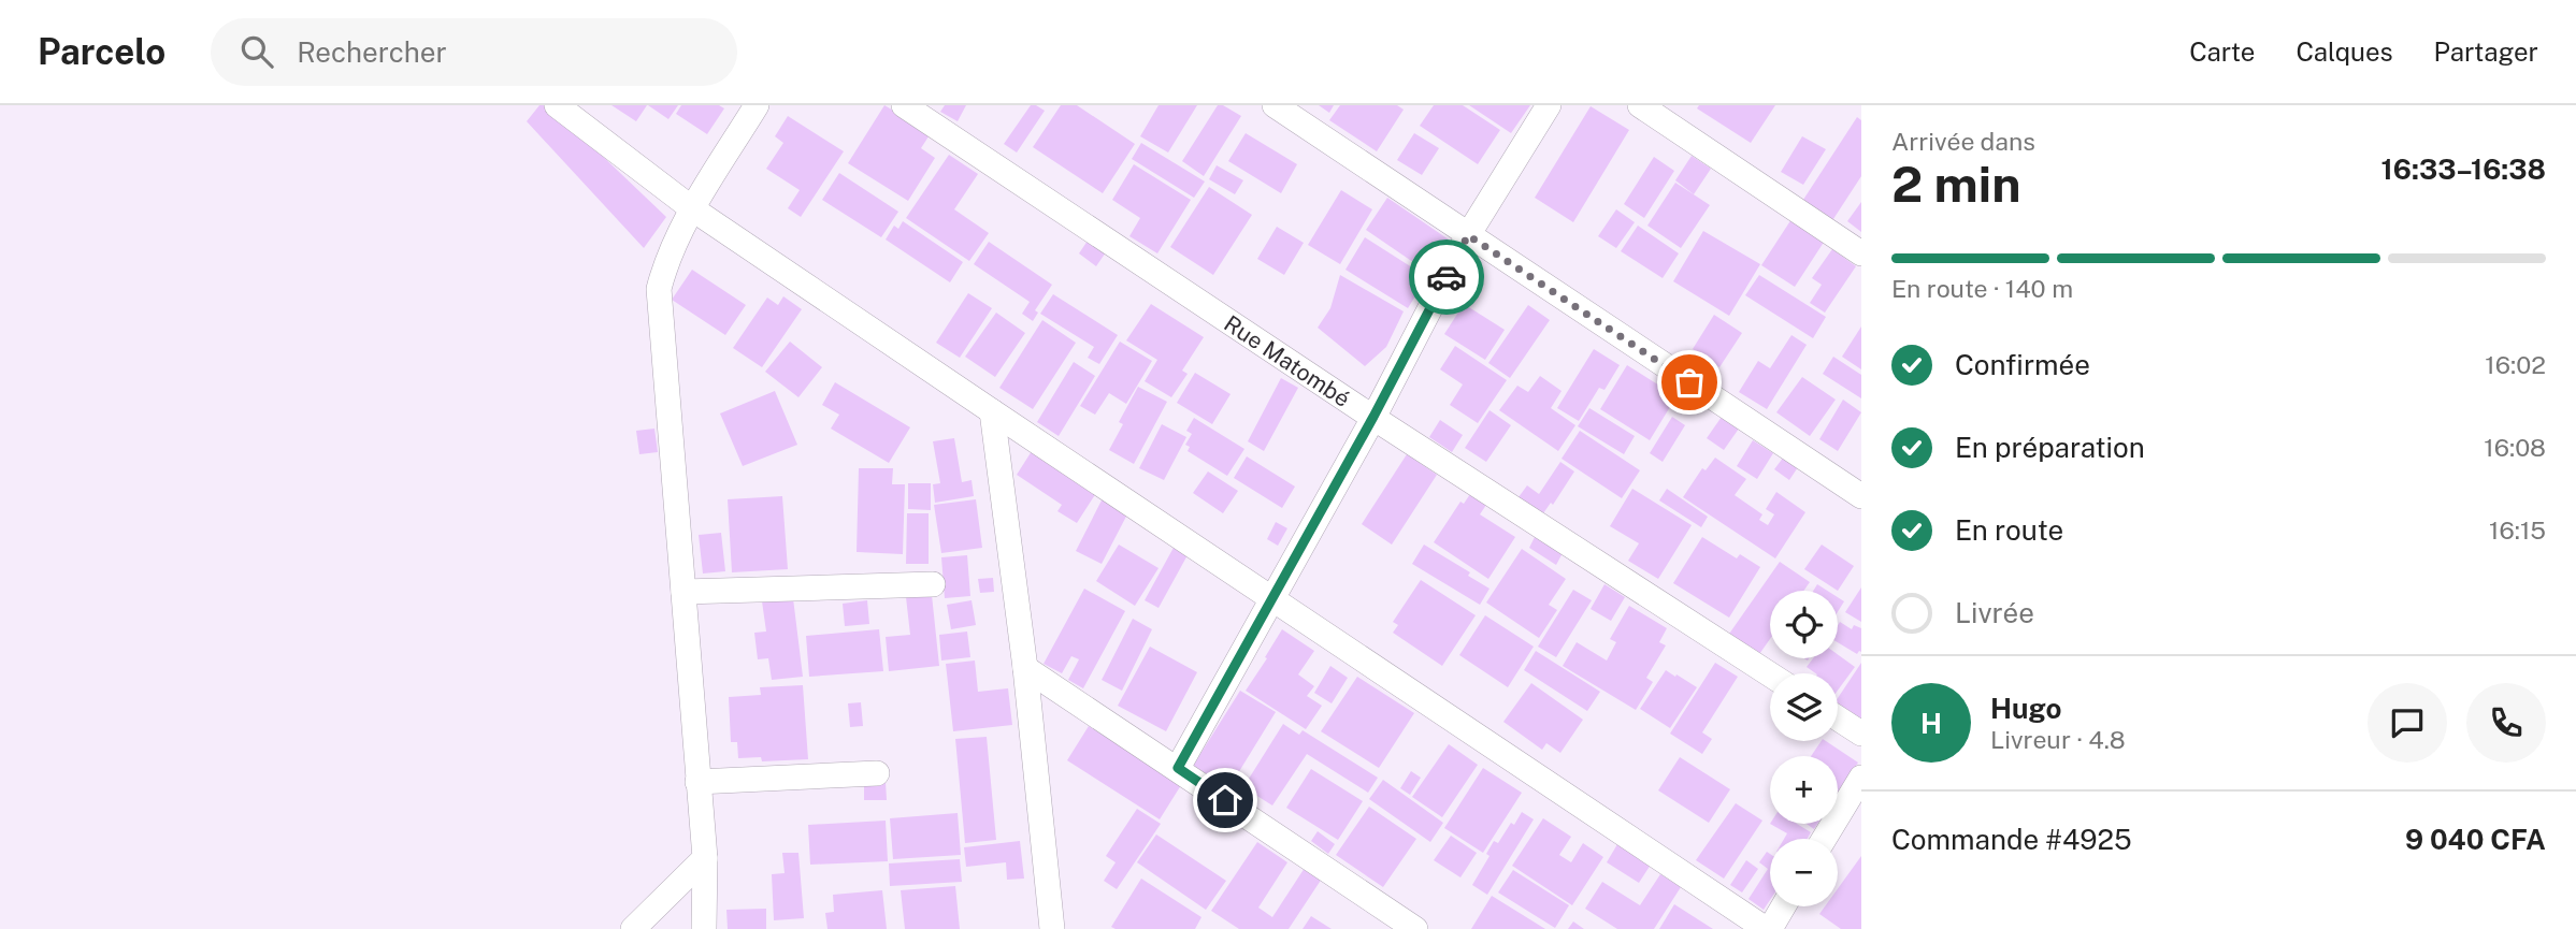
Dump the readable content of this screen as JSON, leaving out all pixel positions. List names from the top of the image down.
{
  "streets": {
    "street": ["Rue Matombé"]
  },
  "page": {
    "header": "Parcelo",
    "search": "Rechercher",
    "nav": ["Carte", "Calques", "Partager"],
    "heading": ["2 min", "Arrivée dans", "16:33–16:38"],
    "panel": [
      "Hugo",
      "Livreur · 4.8",
      "Commande #4925",
      "9 040 CFA"
    ],
    "bar": "En route · 140 m",
    "list": [
      ["Confirmée", "16:02"],
      ["En préparation", "16:08"],
      ["En route", "16:15"],
      "Livrée"
    ],
    "map_buttons": ["+", "−"],
    "round": "H"
  }
}
